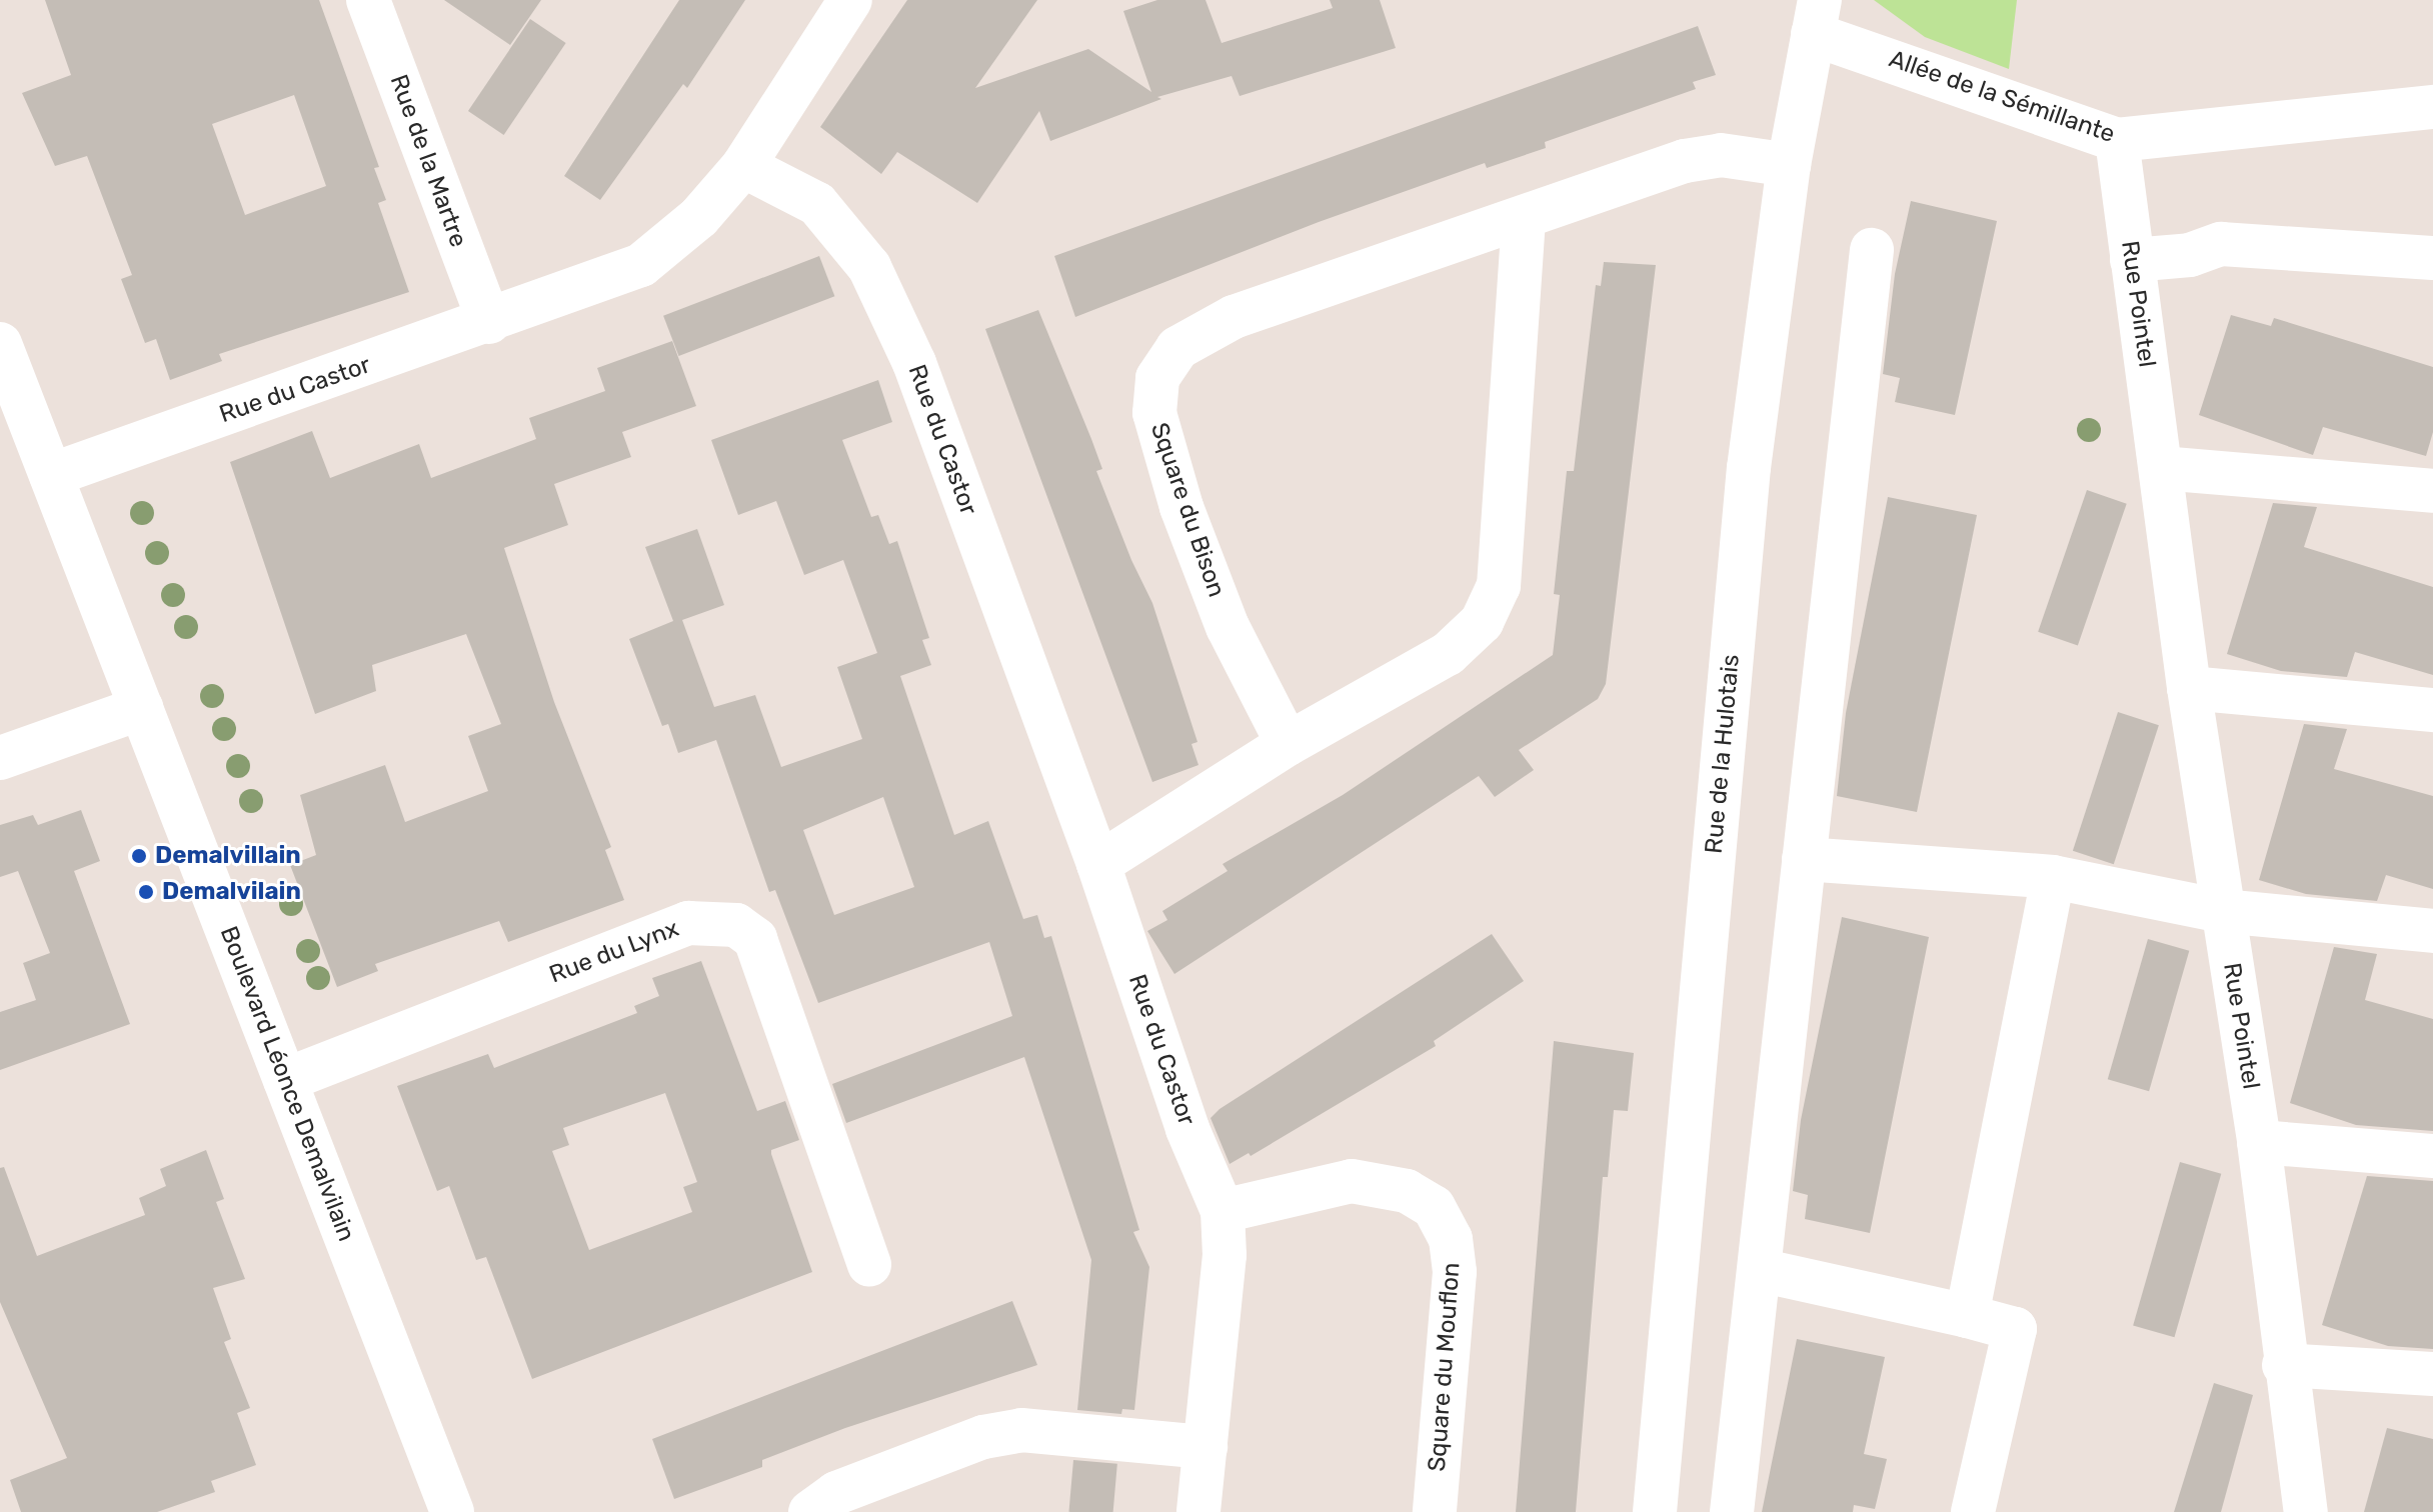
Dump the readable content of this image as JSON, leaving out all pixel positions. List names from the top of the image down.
{
  "streets": {
    "street": [
      "Allée de la Sémillante",
      "Rue de la Martre",
      "Rue Pointel",
      "Rue du Castor",
      "Square du Bison",
      "Rue de la Hulotais",
      "Rue du Lynx",
      "Boulevard Léonce Demalvilain",
      "Square du Mouflon"
    ]
  },
  "crossings": [
    ["Allée de la Sémillante", "Rue Pointel"],
    ["Allée de la Sémillante", "Rue de la Hulotais"],
    ["Rue de la Martre", "Rue du Castor"],
    ["Rue du Castor", "Boulevard Léonce Demalvilain"],
    ["Rue du Castor", "Square du Mouflon"],
    ["Square du Bison", "Rue de la Hulotais"],
    ["Rue du Lynx", "Boulevard Léonce Demalvilain"]
  ],
  "places": ["Demalvillain", "Demalvilain"]
}
